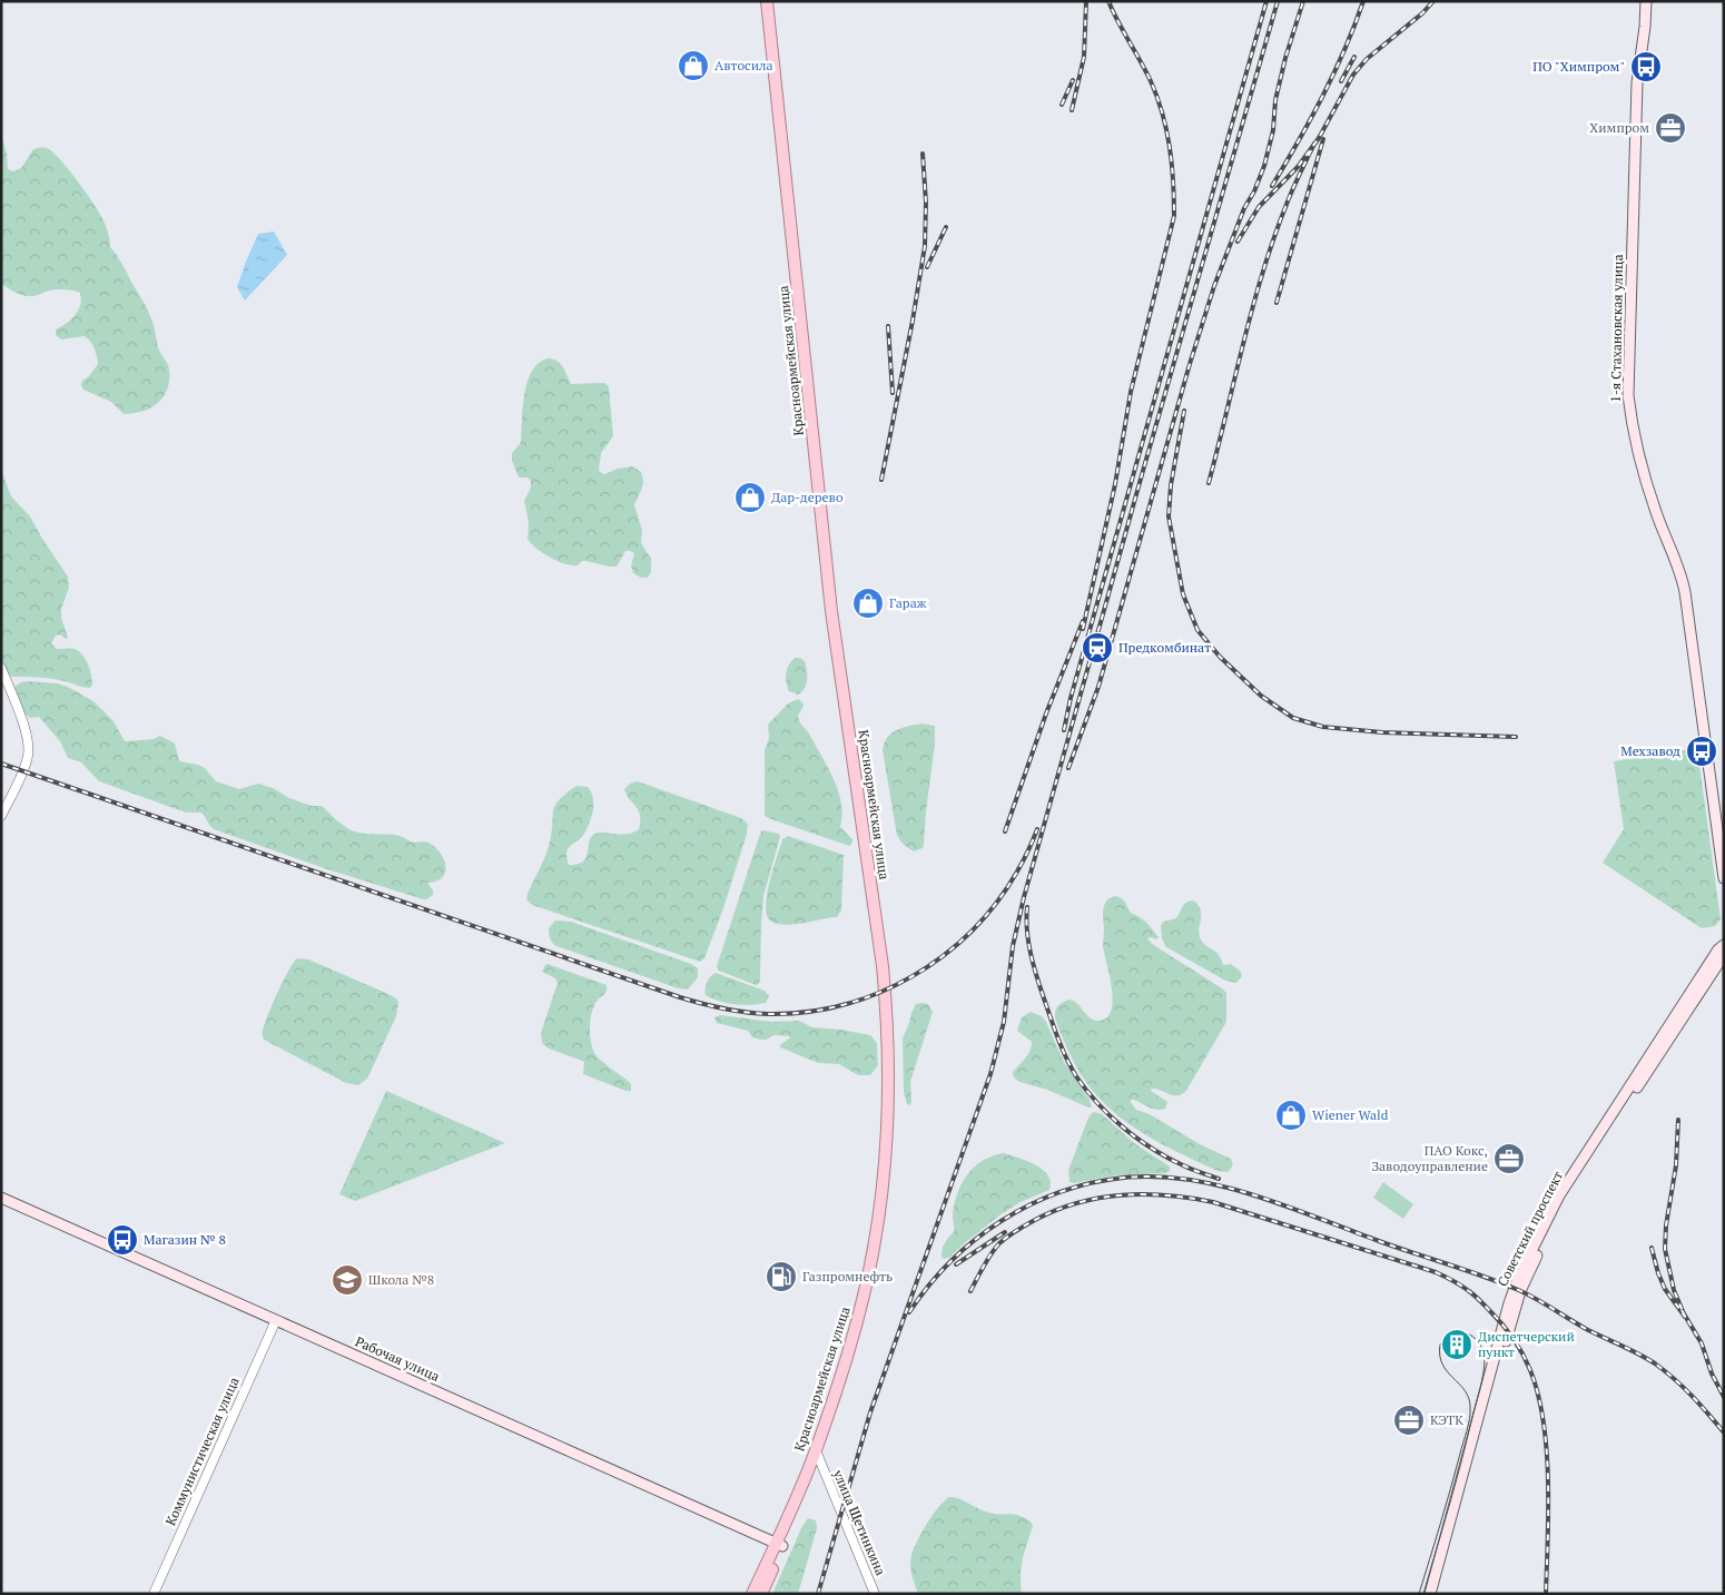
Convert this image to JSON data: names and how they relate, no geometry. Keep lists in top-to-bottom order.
{
  "streets": {
    "main road": [
      "1-я Стахановская улица",
      "Красноармейская улица",
      "Советский проспект",
      "Рабочая улица"
    ],
    "street": ["Коммунистическая улица", "улица Щетинкина"]
  },
  "crossings": [
    ["Красноармейская улица", "Рабочая улица"],
    ["Красноармейская улица", "улица Щетинкина"],
    ["Рабочая улица", "Коммунистическая улица"]
  ],
  "places": {
    "shop": [
      "Автосила",
      "Дар-дерево",
      "Гараж",
      "Wiener Wald"
    ],
    "bus stop": ["ПО \"Химпром\"", "Мехзавод", "Магазин № 8"],
    "office": ["Химпром", "ПАО Кокс, Заводоуправление", "КЭТК"],
    "station": ["Предкомбинат"],
    "fuel station": ["Газпромнефть"],
    "school or university": ["Школа №8"],
    "building": ["Диспетчерский пункт"]
  }
}
